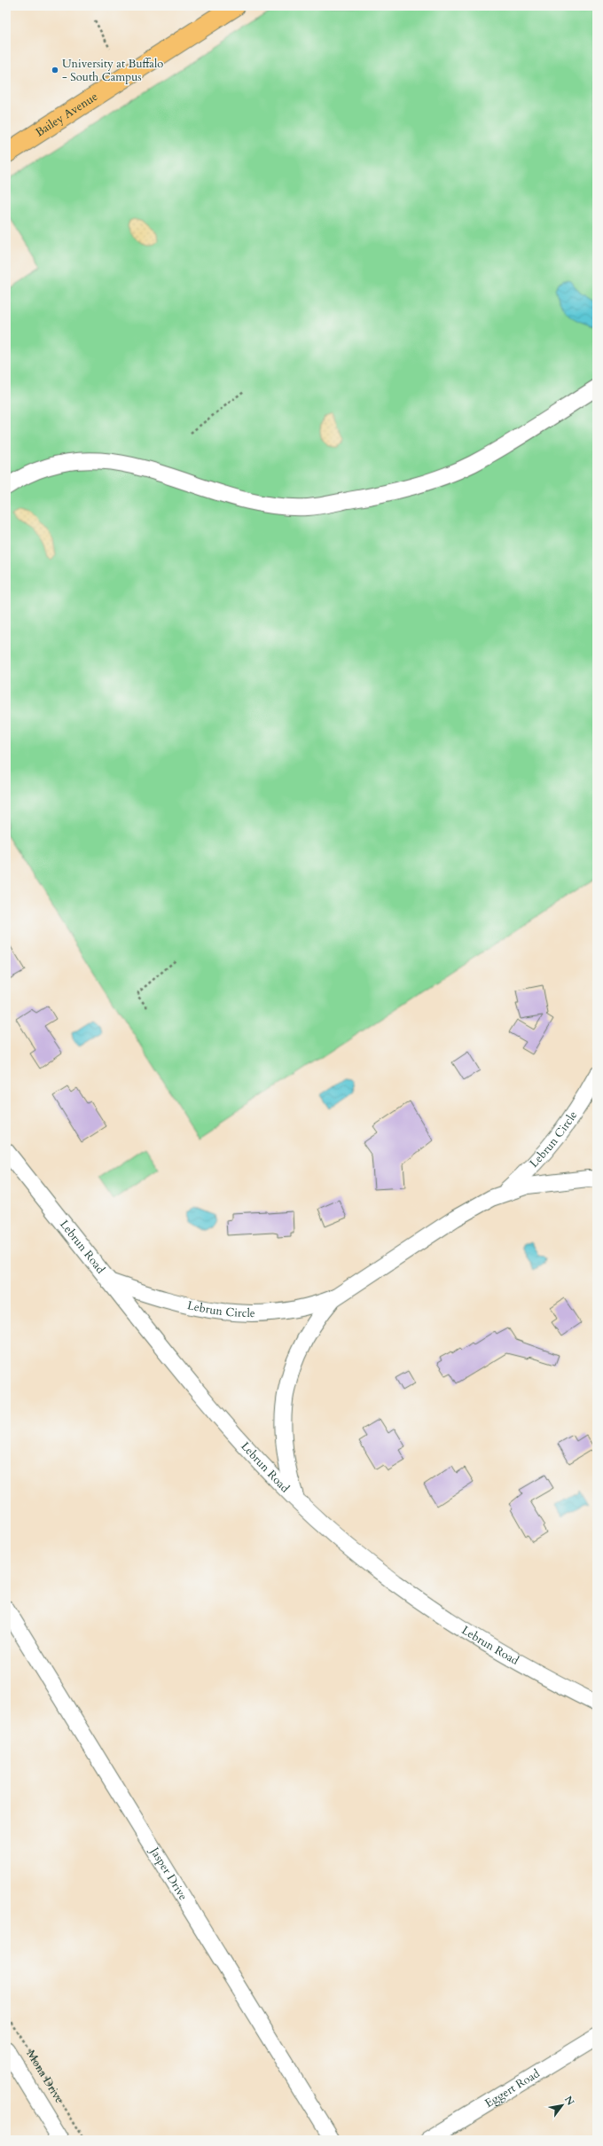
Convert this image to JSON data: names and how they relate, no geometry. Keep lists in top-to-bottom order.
{
  "streets": {
    "main road": ["Bailey Avenue"],
    "street": [
      "Lebrun Circle",
      "Lebrun Road",
      "Jasper Drive",
      "Mona Drive",
      "Eggert Road"
    ]
  },
  "crossings": [
    ["Lebrun Circle", "Lebrun Road"]
  ],
  "places": ["University at Buffalo - South Campus"],
  "north": "top right"
}
